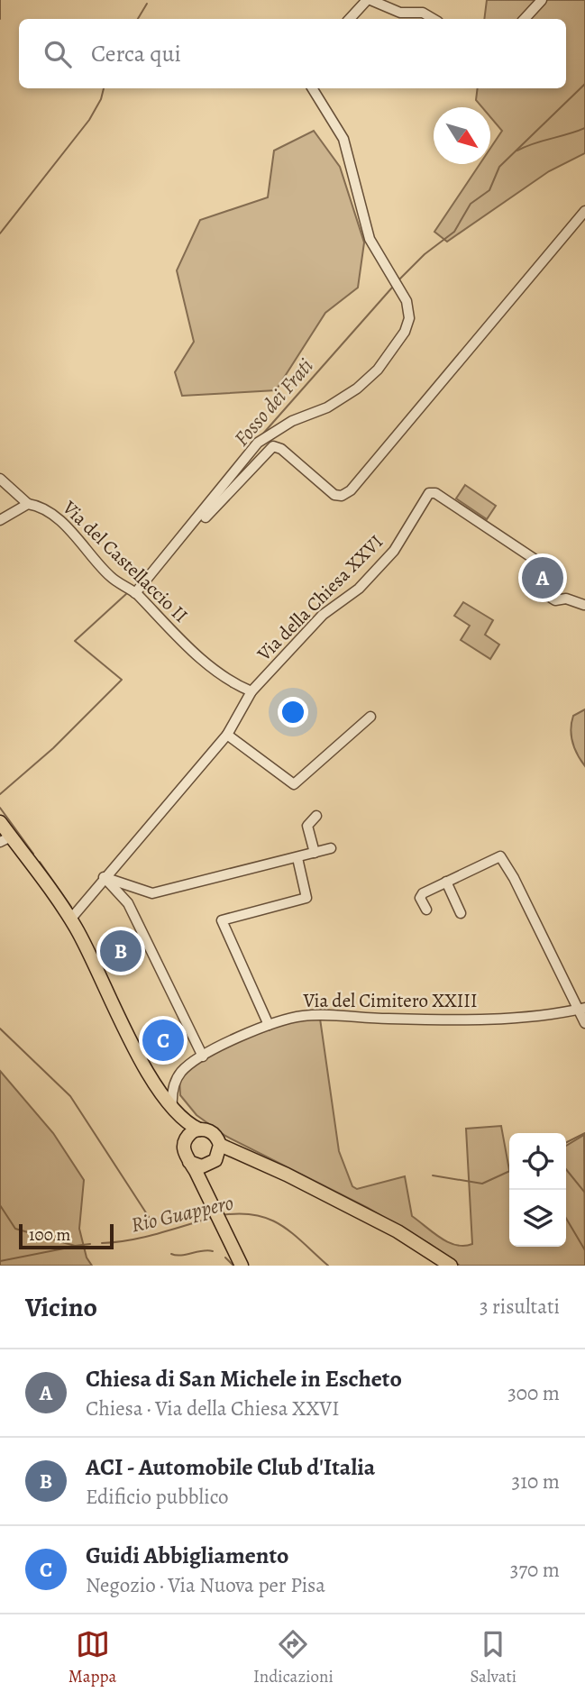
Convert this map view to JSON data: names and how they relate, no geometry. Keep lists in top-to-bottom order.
{
  "streets": {
    "street": ["Via del Castellaccio II", "Via della Chiesa XXVI", "Via del Cimitero XXIII"]
  },
  "crossings": [
    ["Via del Castellaccio II", "Via della Chiesa XXVI"]
  ],
  "water": ["Fosso dei Frati", "Rio Guappero"],
  "scale_bar": "100 m",
  "north": "bottom right",
  "page": {
    "search": "Cerca qui",
    "pins": ["A", "B", "C"],
    "scale": "100 m",
    "heading": ["Vicino", "3 risultati"],
    "list": [
      {
        "mark": "A",
        "name": "Chiesa di San Michele in Escheto",
        "note": "Chiesa · Via della Chiesa XXVI",
        "value": "300 m"
      },
      {
        "mark": "B",
        "name": "ACI - Automobile Club d'Italia",
        "note": "Edificio pubblico",
        "value": "310 m"
      },
      {
        "mark": "C",
        "name": "Guidi Abbigliamento",
        "note": "Negozio · Via Nuova per Pisa",
        "value": "370 m"
      }
    ],
    "nav": ["Mappa", "Indicazioni", "Salvati"]
  }
}
